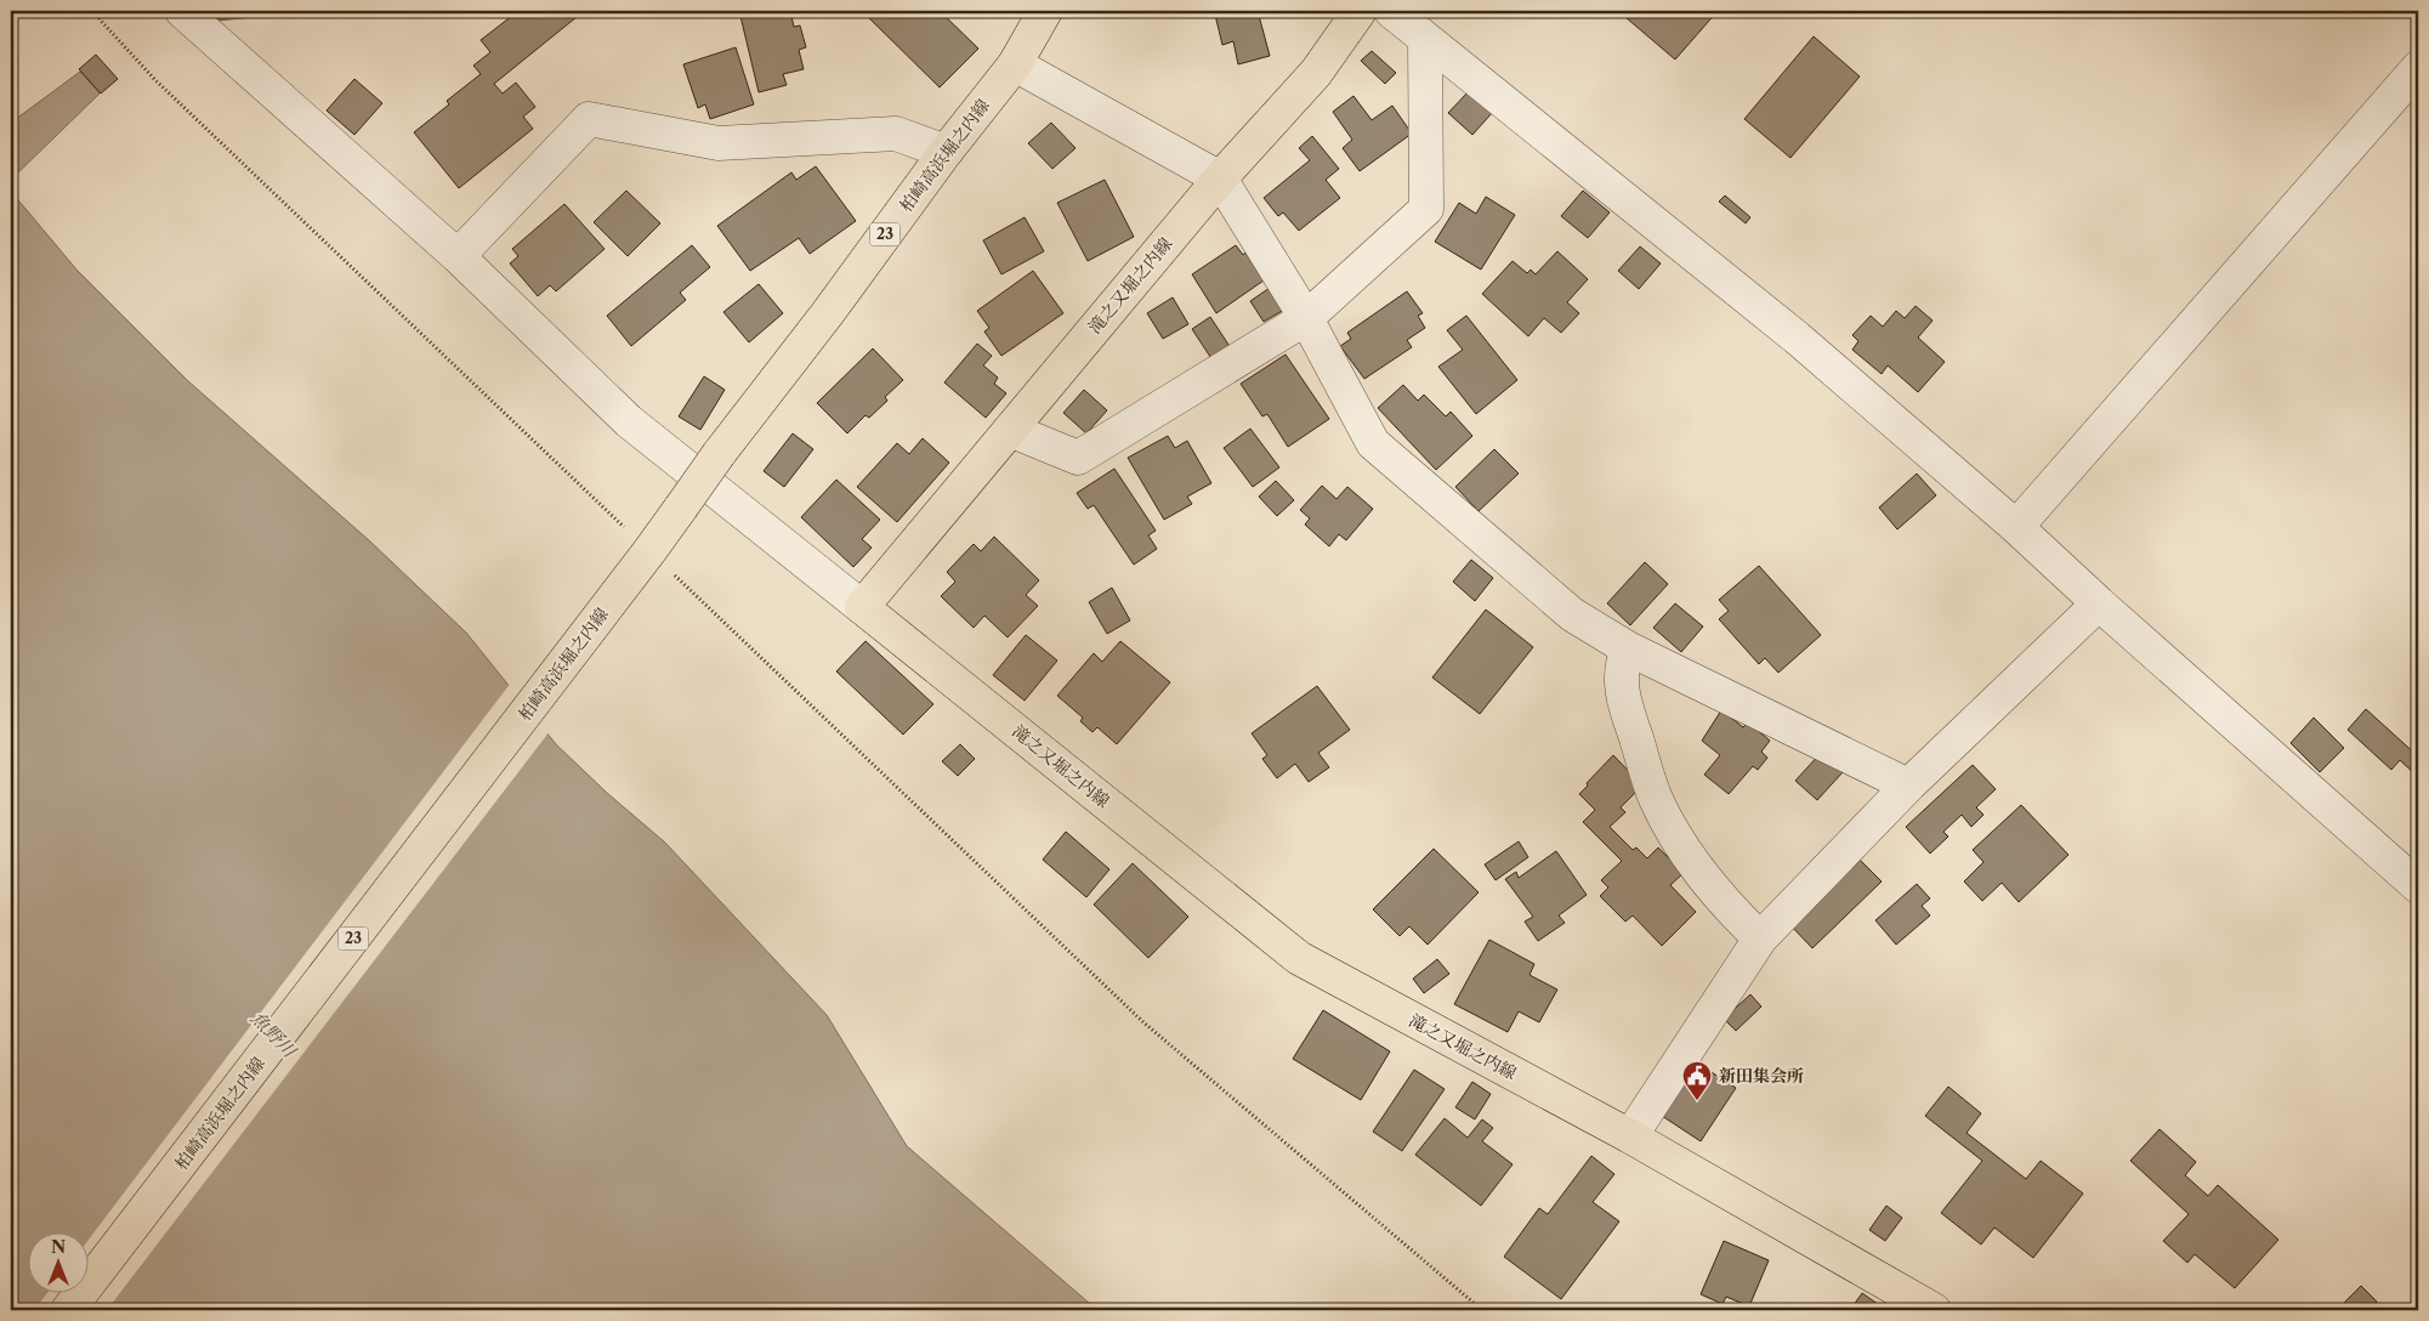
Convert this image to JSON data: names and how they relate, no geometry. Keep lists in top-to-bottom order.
{
  "streets": {
    "main road": ["柏崎高浜堀之内線", "23", "滝之又堀之内線"]
  },
  "water": ["魚野川"],
  "places": {
    "public building": ["新田集会所"]
  },
  "north": "top"
}
